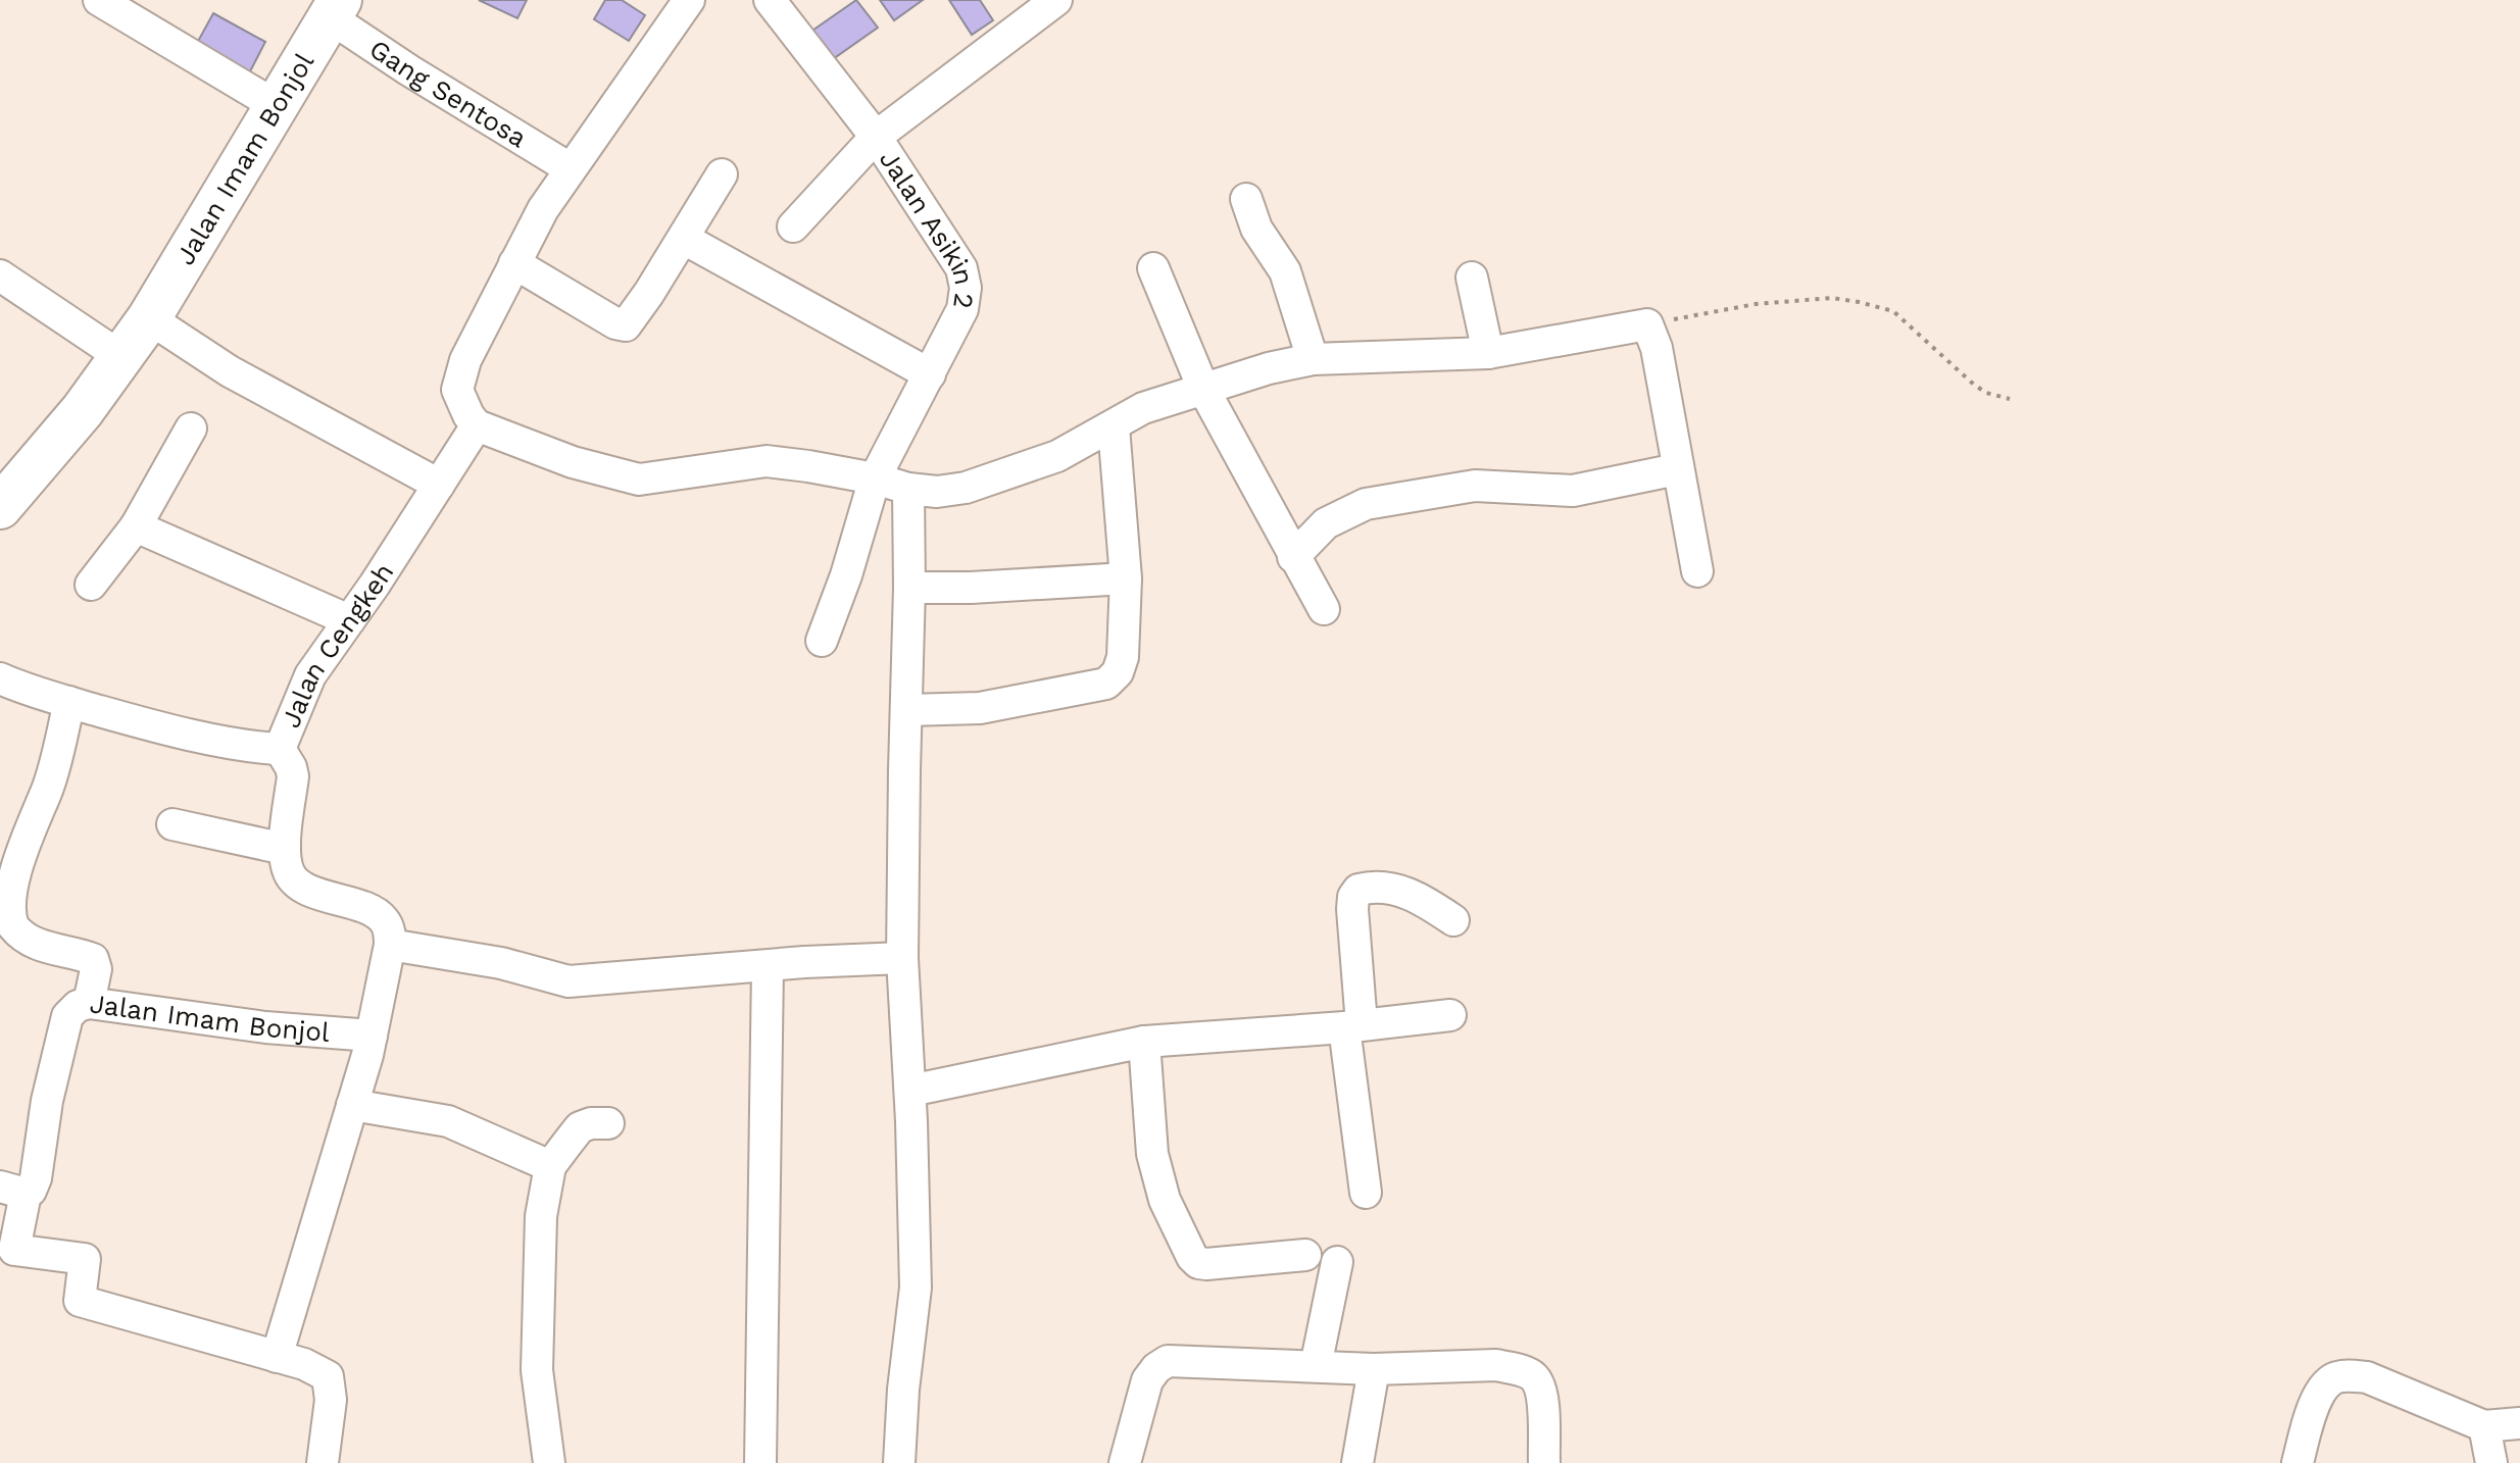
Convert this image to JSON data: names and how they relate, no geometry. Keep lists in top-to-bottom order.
{
  "streets": {
    "highway": ["Jalan Imam Bonjol"],
    "street": ["Gang Sentosa", "Jalan Asikin 2", "Jalan Cengkeh"]
  },
  "crossings": [
    ["Gang Sentosa", "Jalan Imam Bonjol"]
  ]
}
